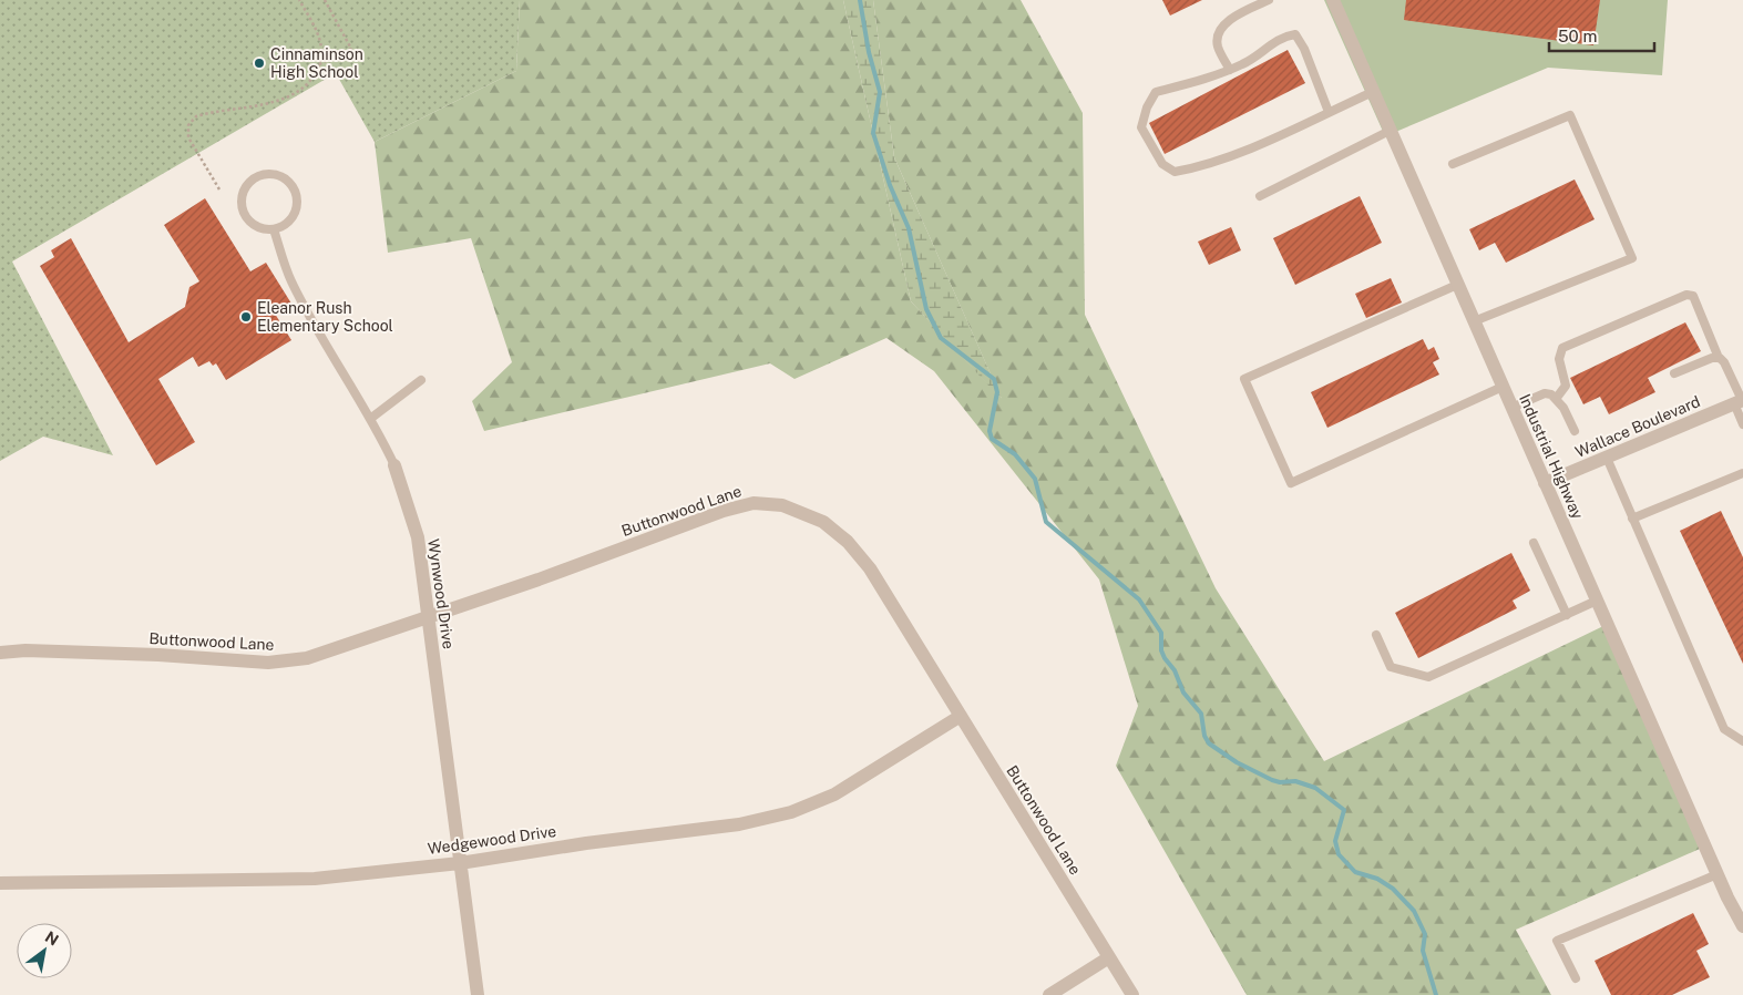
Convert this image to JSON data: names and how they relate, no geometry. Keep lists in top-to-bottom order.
{
  "streets": {
    "street": [
      "Wallace Boulevard",
      "Industrial Highway",
      "Buttonwood Lane",
      "Wynwood Drive",
      "Wedgewood Drive"
    ]
  },
  "crossings": [
    ["Wallace Boulevard", "Industrial Highway"],
    ["Buttonwood Lane", "Wynwood Drive"],
    ["Buttonwood Lane", "Wedgewood Drive"],
    ["Wynwood Drive", "Wedgewood Drive"]
  ],
  "places": ["Cinnaminson High School", "Eleanor Rush Elementary School"],
  "scale_bar": "50 m",
  "north": "top right"
}
